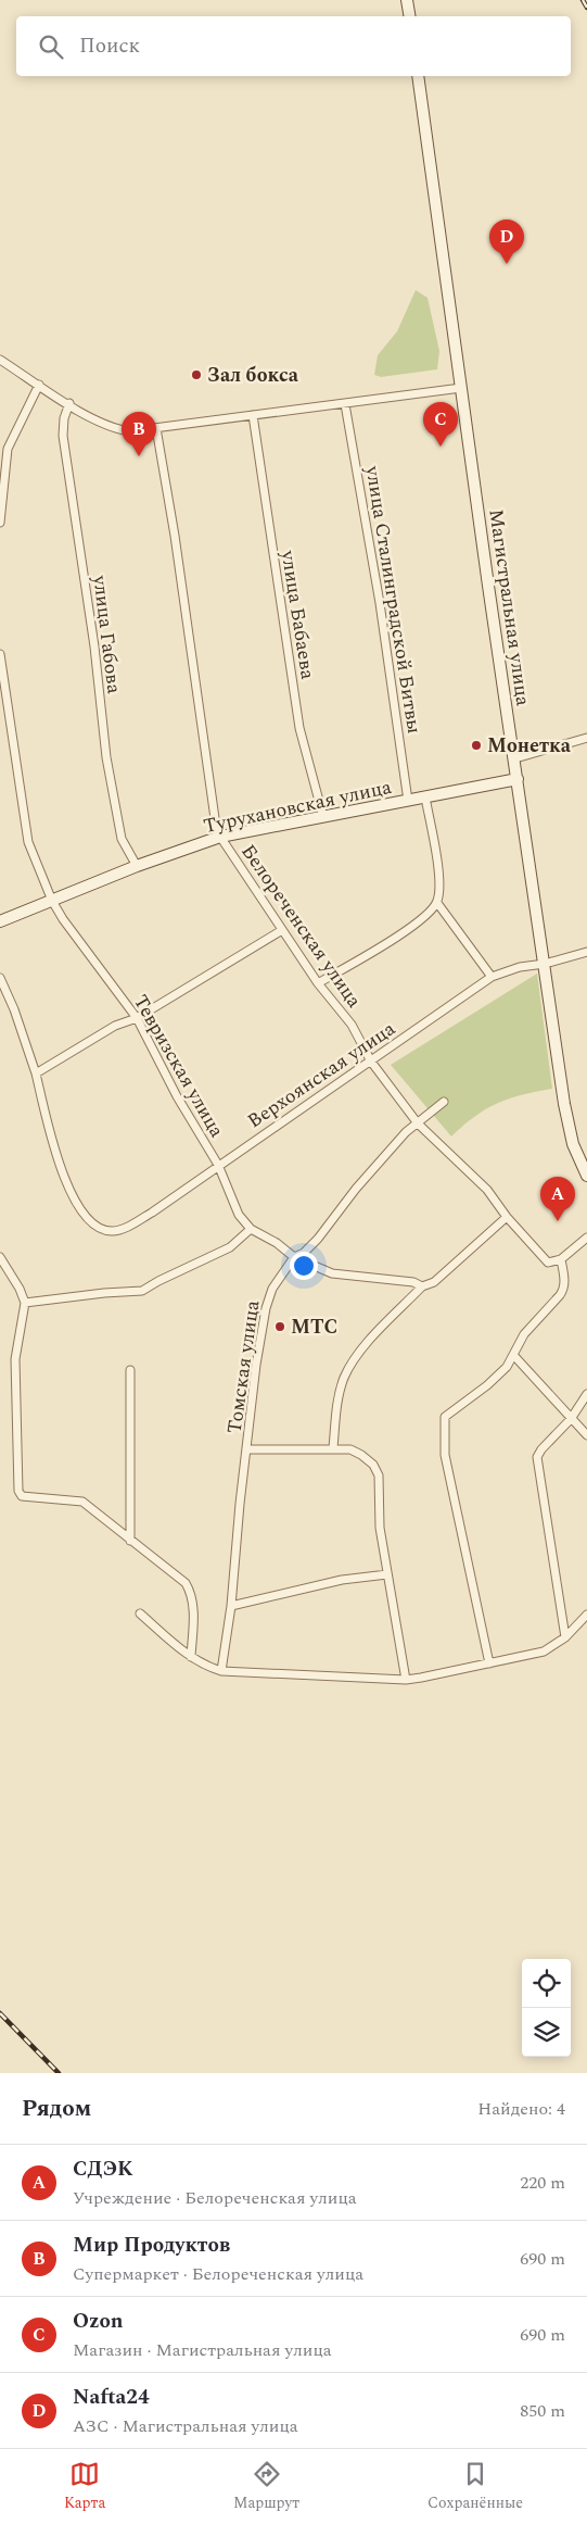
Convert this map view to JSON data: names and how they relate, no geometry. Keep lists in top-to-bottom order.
{
  "streets": {
    "main road": ["Магистральная улица", "Турухановская улица"],
    "street": [
      "улица Сталинградской Битвы",
      "улица Бабаева",
      "улица Габова",
      "Белореченская улица",
      "Тевризская улица",
      "Верхоянская улица",
      "Томская улица"
    ]
  },
  "crossings": [
    ["улица Сталинградской Битвы", "Турухановская улица"],
    ["Магистральная улица", "Турухановская улица"],
    ["Магистральная улица", "Верхоянская улица"],
    ["улица Бабаева", "Турухановская улица"],
    ["улица Габова", "Турухановская улица"],
    ["Турухановская улица", "Белореченская улица"],
    ["Турухановская улица", "Тевризская улица"],
    ["Белореченская улица", "Верхоянская улица"],
    ["Белореченская улица", "Томская улица"],
    ["Тевризская улица", "Верхоянская улица"],
    ["Тевризская улица", "Томская улица"]
  ],
  "places": ["Зал бокса", "Монетка", "МТС"],
  "page": {
    "search": "Поиск",
    "pins": [
      "D",
      "C",
      "B",
      "A"
    ],
    "heading": ["Рядом", "Найдено: 4"],
    "list": [
      {
        "mark": "A",
        "name": "СДЭК",
        "note": "Учреждение · Белореченская улица",
        "value": "220 m"
      },
      {
        "mark": "B",
        "name": "Мир Продуктов",
        "note": "Супермаркет · Белореченская улица",
        "value": "690 m"
      },
      {
        "mark": "C",
        "name": "Ozon",
        "note": "Магазин · Магистральная улица",
        "value": "690 m"
      },
      {
        "mark": "D",
        "name": "Nafta24",
        "note": "АЗС · Магистральная улица",
        "value": "850 m"
      }
    ],
    "nav": ["Карта", "Маршрут", "Сохранённые"]
  }
}
